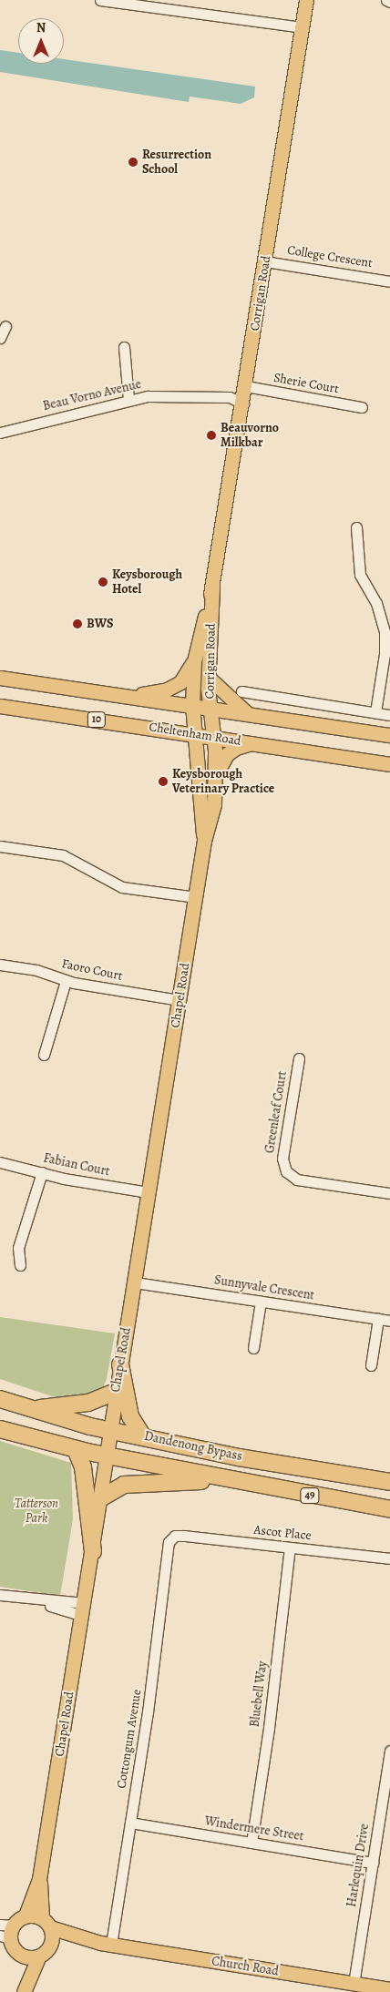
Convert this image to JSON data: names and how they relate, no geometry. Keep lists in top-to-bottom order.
{
  "streets": {
    "highway": ["Dandenong Bypass", "49"],
    "main road": [
      "Corrigan Road",
      "10",
      "Cheltenham Road",
      "Chapel Road",
      "Church Road"
    ],
    "street": [
      "College Crescent",
      "Sherie Court",
      "Beau Vorno Avenue",
      "Faoro Court",
      "Greenleaf Court",
      "Fabian Court",
      "Sunnyvale Crescent",
      "Ascot Place",
      "Bluebell Way",
      "Cottongum Avenue",
      "Windermere Street",
      "Harlequin Drive"
    ]
  },
  "crossings": [
    ["College Crescent", "Corrigan Road"],
    ["Corrigan Road", "Sherie Court"],
    ["Corrigan Road", "Beau Vorno Avenue"],
    ["Corrigan Road", "10"],
    ["Corrigan Road", "Cheltenham Road"],
    ["Corrigan Road", "Chapel Road"],
    ["10", "Chapel Road"],
    ["Cheltenham Road", "Chapel Road"],
    ["Faoro Court", "Chapel Road"],
    ["Chapel Road", "Fabian Court"],
    ["Chapel Road", "Sunnyvale Crescent"],
    ["Chapel Road", "Dandenong Bypass"],
    ["Chapel Road", "Church Road"],
    ["Ascot Place", "Bluebell Way"],
    ["Ascot Place", "Cottongum Avenue"],
    ["Bluebell Way", "Windermere Street"],
    ["Cottongum Avenue", "Windermere Street"],
    ["Cottongum Avenue", "Church Road"],
    ["Windermere Street", "Harlequin Drive"],
    ["Harlequin Drive", "Church Road"]
  ],
  "parks": ["Tatterson Park"],
  "places": [
    "Resurrection School",
    "Beauvorno Milkbar",
    "Keysborough Hotel",
    "BWS",
    "Keysborough Veterinary Practice"
  ],
  "north": "top"
}
